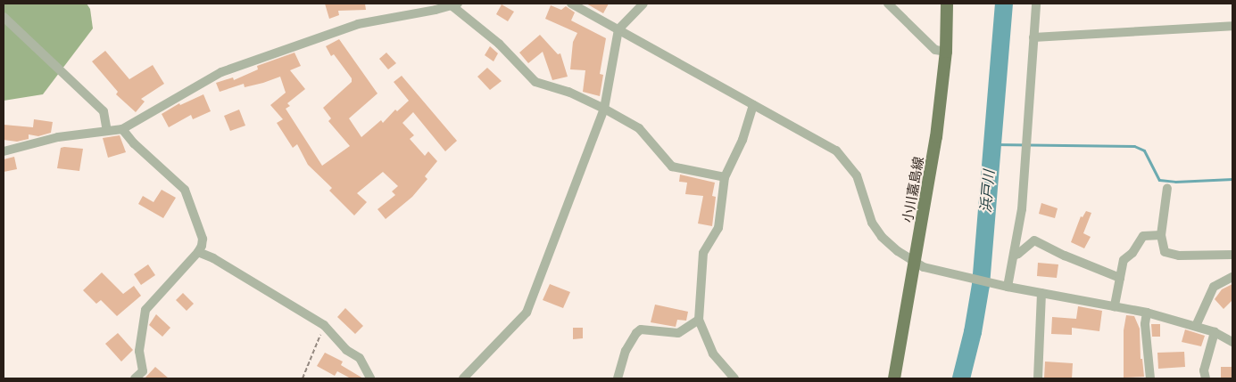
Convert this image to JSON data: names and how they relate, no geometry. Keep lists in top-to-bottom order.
{
  "streets": {
    "main road": ["小川嘉島線"]
  },
  "water": ["浜戸川"]
}
